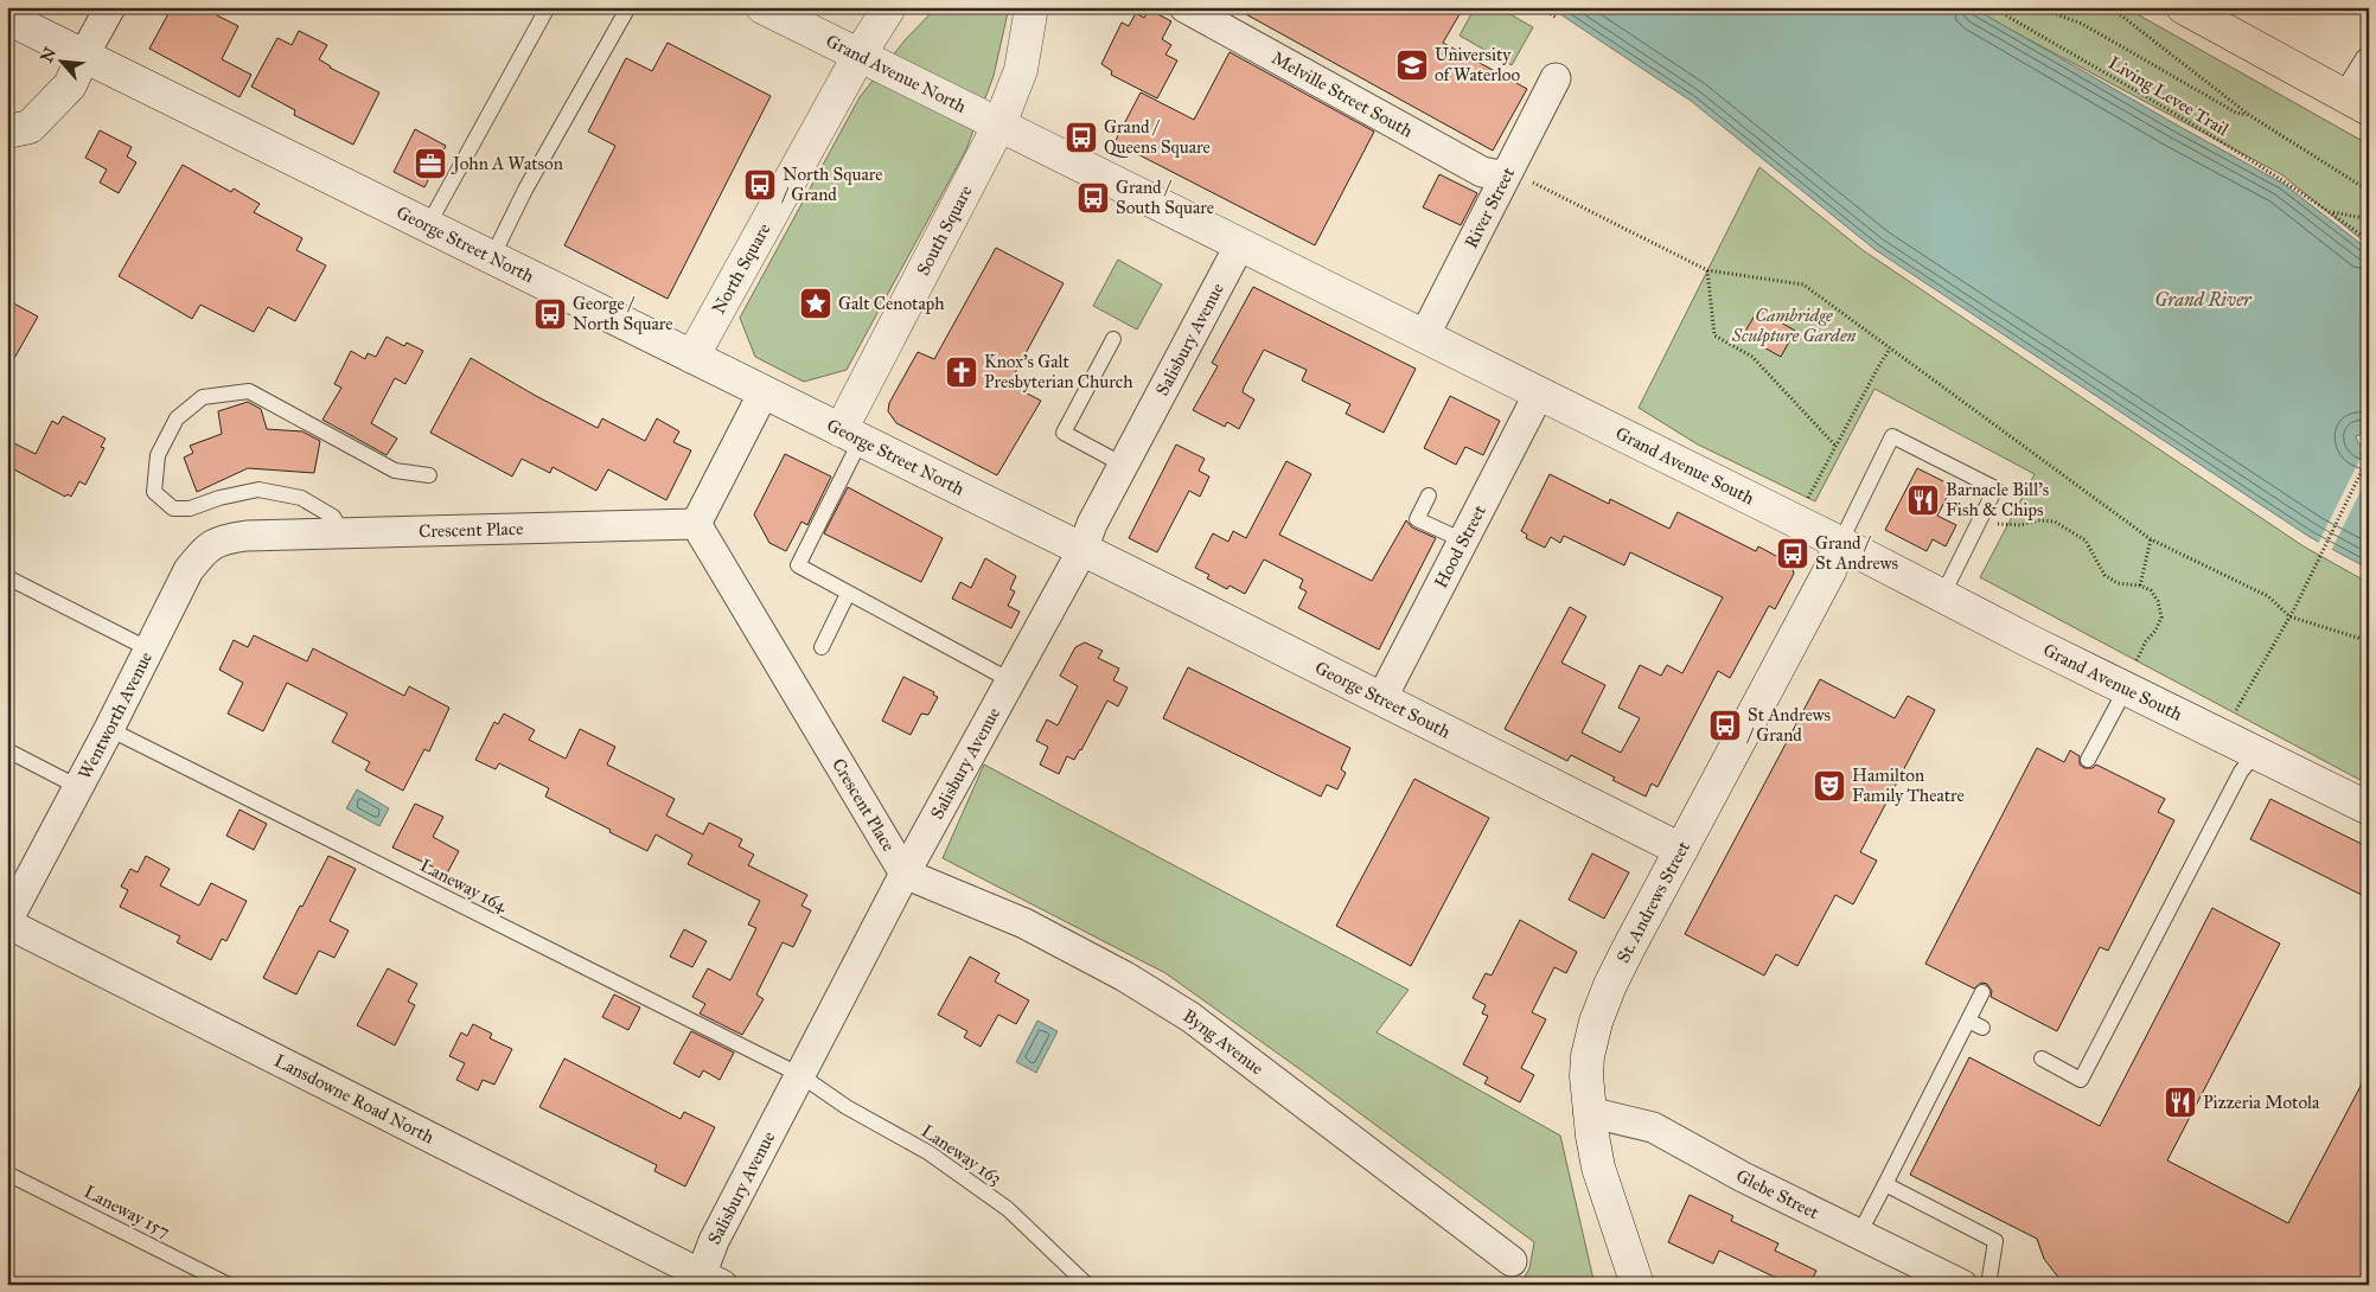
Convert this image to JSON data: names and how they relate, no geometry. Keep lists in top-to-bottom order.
{
  "streets": {
    "main road": [
      "Grand Avenue North",
      "South Square",
      "George Street North",
      "North Square",
      "Grand Avenue South",
      "George Street South",
      "St. Andrews Street"
    ],
    "street": [
      "Melville Street South",
      "River Street",
      "Salisbury Avenue",
      "Crescent Place",
      "Hood Street",
      "Wentworth Avenue",
      "Byng Avenue",
      "Lansdowne Road North",
      "Glebe Street"
    ],
    "lane": ["Laneway 164", "Laneway 163", "Laneway 157"],
    "path": ["Living Levee Trail"]
  },
  "crossings": [
    ["Grand Avenue North", "South Square"],
    ["Grand Avenue North", "North Square"],
    ["Grand Avenue North", "Grand Avenue South"],
    ["Melville Street South", "River Street"],
    ["River Street", "Grand Avenue South"],
    ["South Square", "George Street North"],
    ["South Square", "Grand Avenue South"],
    ["George Street North", "North Square"],
    ["George Street North", "Salisbury Avenue"],
    ["George Street North", "George Street South"],
    ["Salisbury Avenue", "Grand Avenue South"],
    ["Salisbury Avenue", "Crescent Place"],
    ["Salisbury Avenue", "George Street South"],
    ["Salisbury Avenue", "Laneway 164"],
    ["Salisbury Avenue", "Byng Avenue"],
    ["Salisbury Avenue", "Lansdowne Road North"],
    ["Salisbury Avenue", "Laneway 163"],
    ["Grand Avenue South", "Hood Street"],
    ["Grand Avenue South", "St. Andrews Street"],
    ["Crescent Place", "Wentworth Avenue"],
    ["Crescent Place", "Byng Avenue"],
    ["Hood Street", "George Street South"],
    ["George Street South", "St. Andrews Street"],
    ["Wentworth Avenue", "Laneway 164"],
    ["Wentworth Avenue", "Lansdowne Road North"],
    ["Laneway 164", "Laneway 163"],
    ["St. Andrews Street", "Glebe Street"]
  ],
  "water": ["Grand River"],
  "parks": ["Cambridge Sculpture Garden"],
  "places": {
    "school or university": ["University of Waterloo"],
    "bus stop": [
      "Grand / Queens Square",
      "North Square / Grand",
      "Grand / South Square",
      "George / North Square",
      "Grand / St Andrews",
      "St Andrews / Grand"
    ],
    "office": ["John A Watson"],
    "place": ["Galt Cenotaph"],
    "church": ["Knox's Galt Presbyterian Church"],
    "restaurant": ["Barnacle Bill's Fish & Chips", "Pizzeria Motola"],
    "theatre": ["Hamilton Family Theatre"]
  },
  "north": "top left"
}
